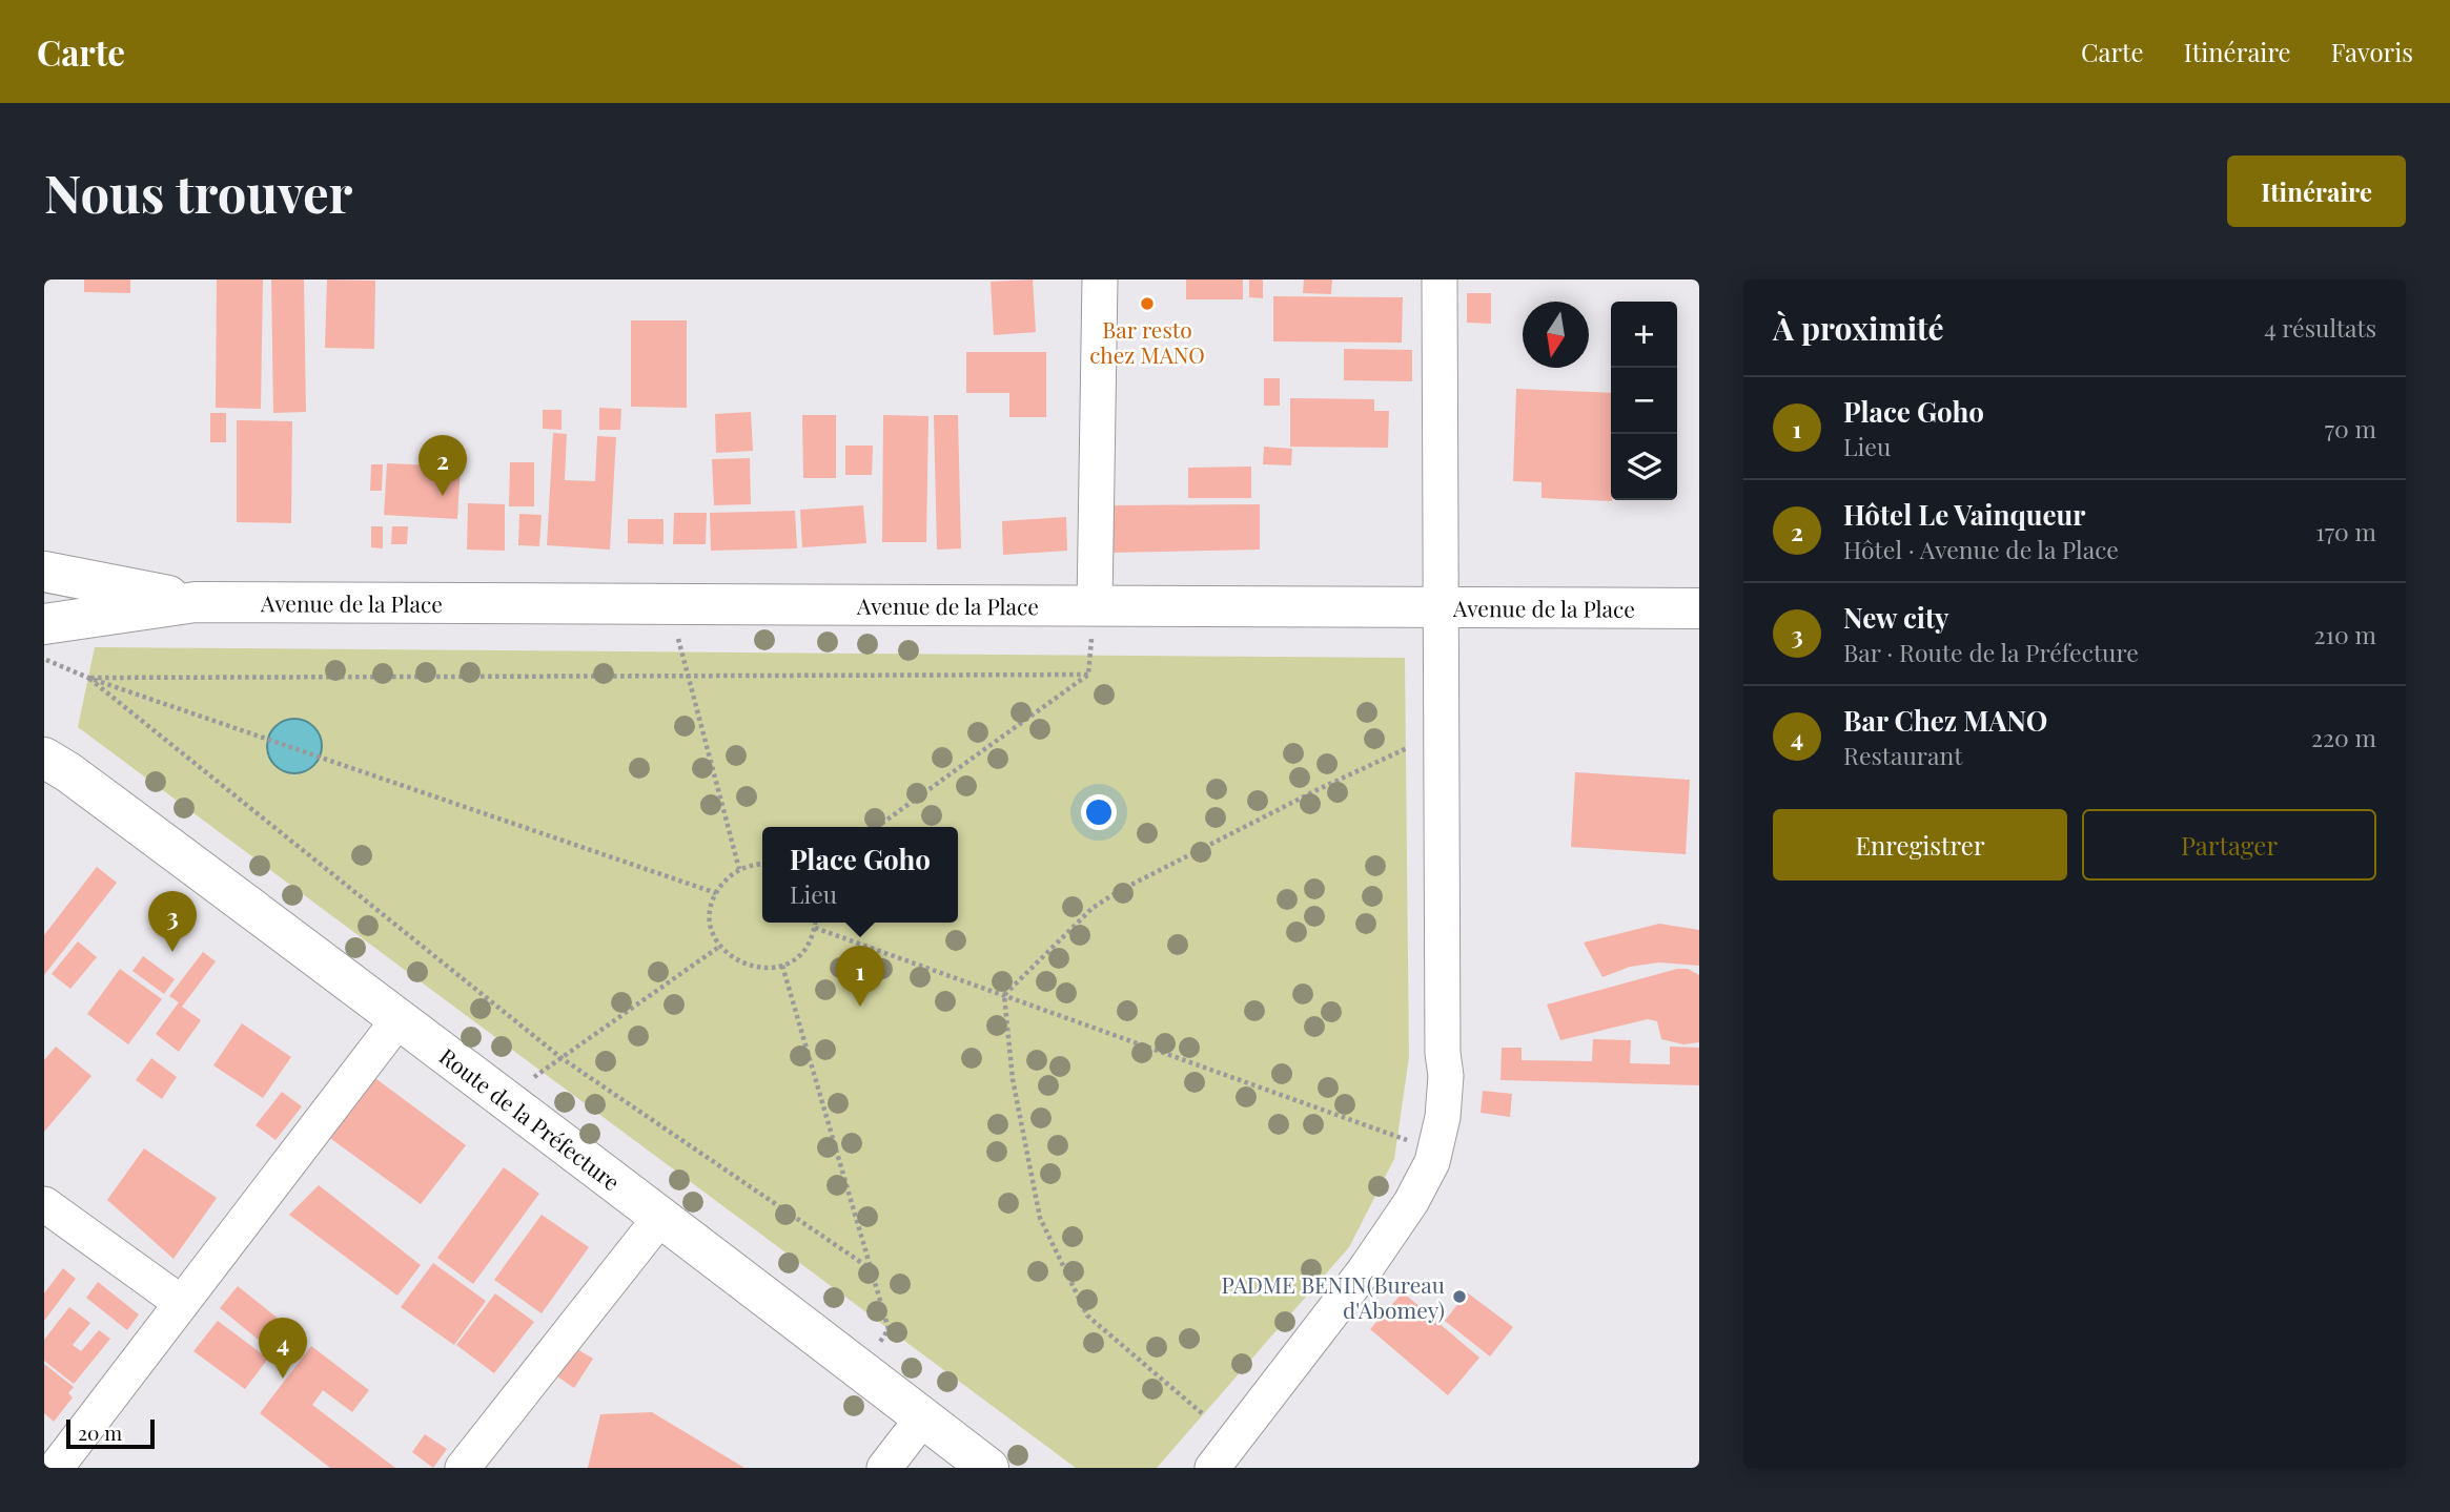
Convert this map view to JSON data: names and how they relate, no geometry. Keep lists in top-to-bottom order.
{
  "streets": {
    "street": ["Avenue de la Place", "Route de la Préfecture"]
  },
  "places": ["Bar resto chez MANO", "PADME BENIN(Bureau d'Abomey)"],
  "scale_bar": "20 m",
  "north": "bottom",
  "page": {
    "header": "Carte",
    "nav": ["Carte", "Itinéraire", "Favoris"],
    "buttons": [
      "Itinéraire",
      ["Enregistrer", "Partager"]
    ],
    "title": "Nous trouver",
    "heading": ["À proximité", "4 résultats"],
    "map_buttons": ["+", "−"],
    "list": [
      {
        "mark": "1",
        "name": "Place Goho",
        "note": "Lieu",
        "value": "70 m"
      },
      {
        "mark": "2",
        "name": "Hôtel Le Vainqueur",
        "note": "Hôtel · Avenue de la Place",
        "value": "170 m"
      },
      {
        "mark": "3",
        "name": "New city",
        "note": "Bar · Route de la Préfecture",
        "value": "210 m"
      },
      {
        "mark": "4",
        "name": "Bar Chez MANO",
        "note": "Restaurant",
        "value": "220 m"
      }
    ],
    "pins": [
      "2",
      "3",
      "1",
      "4"
    ],
    "popup": ["Place Goho", "Lieu"],
    "scale": "20 m"
  }
}
